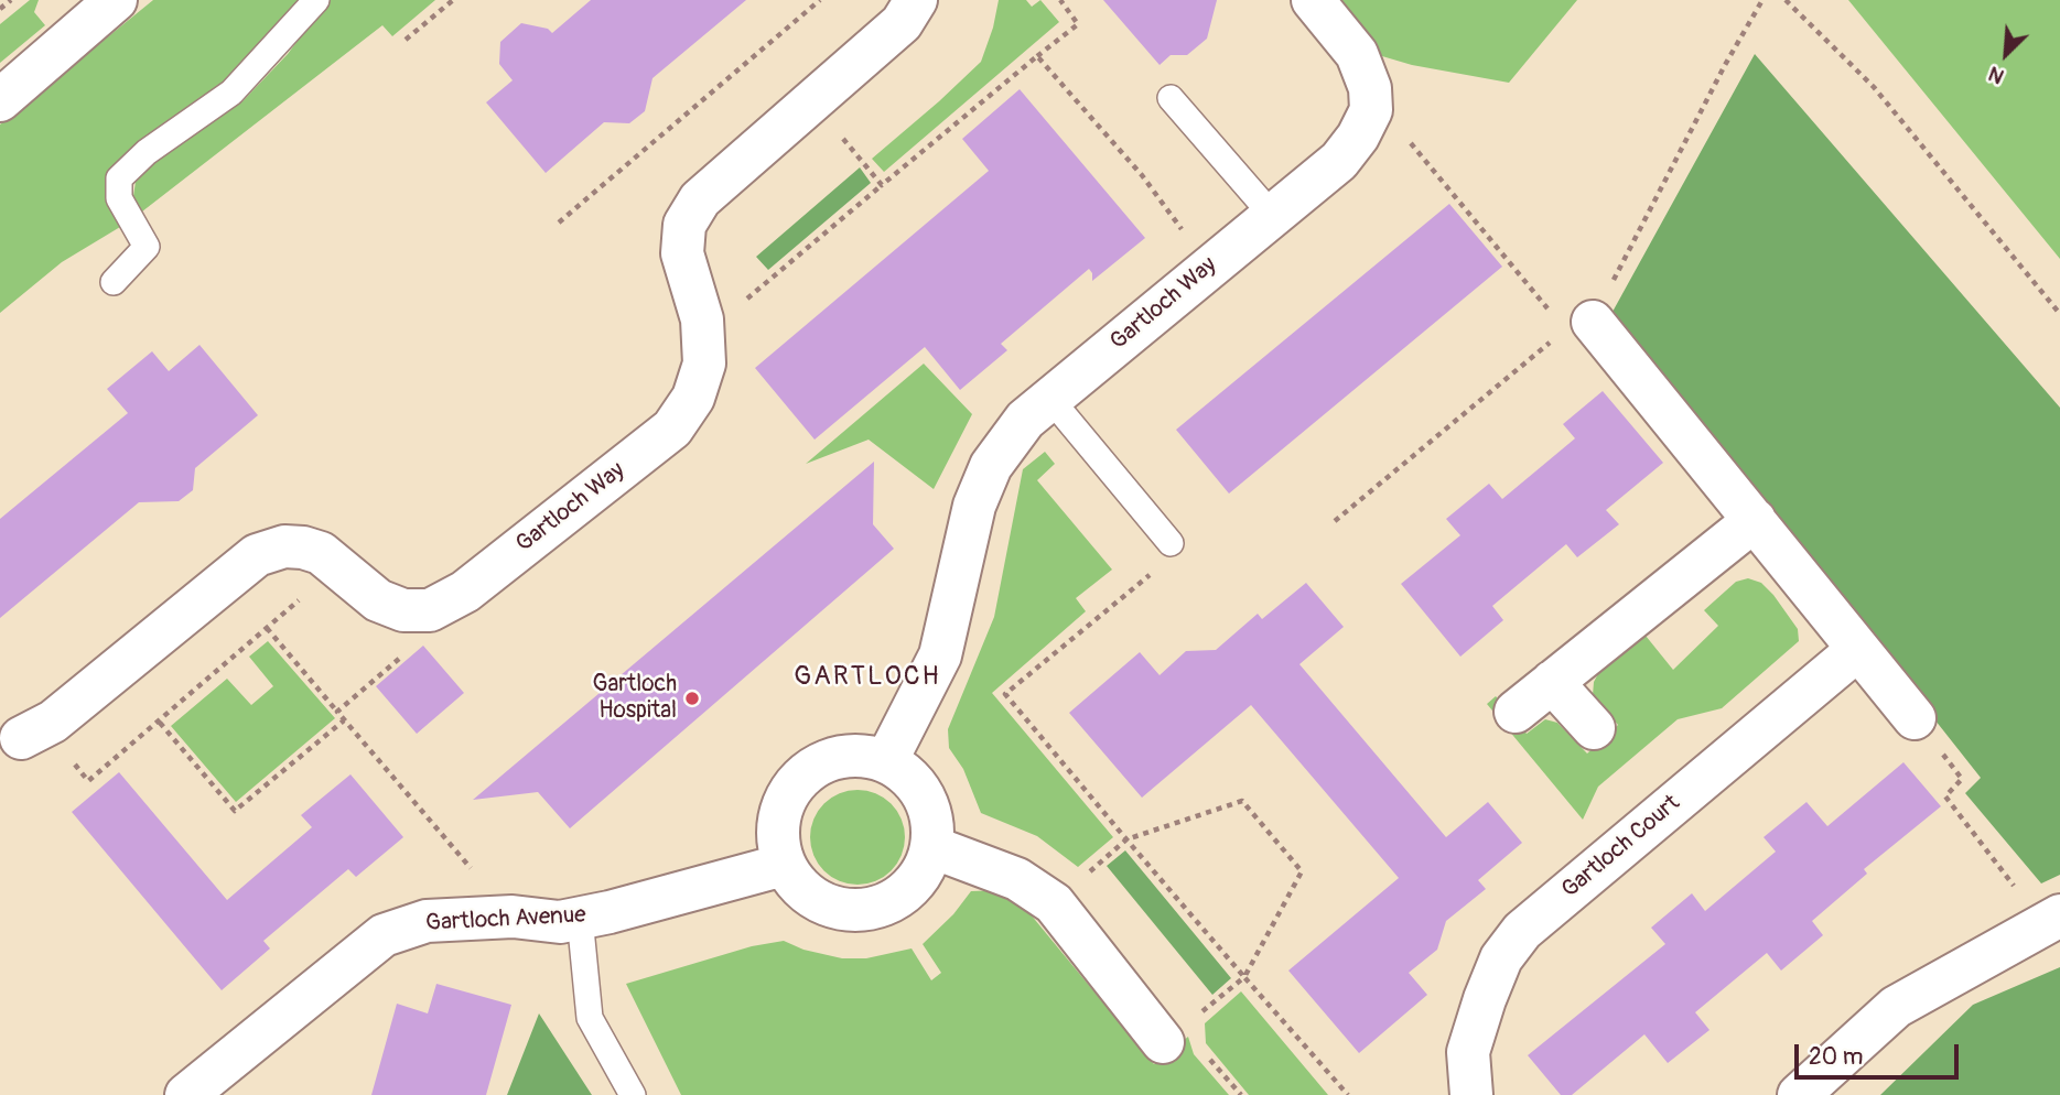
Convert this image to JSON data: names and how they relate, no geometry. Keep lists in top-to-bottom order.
{
  "streets": {
    "street": ["Gartloch Way", "Gartloch Court", "Gartloch Avenue"]
  },
  "crossings": [
    ["Gartloch Way", "Gartloch Avenue"]
  ],
  "districts": ["GARTLOCH"],
  "places": ["Gartloch Hospital"],
  "scale_bar": "20 m",
  "north": "bottom left"
}
